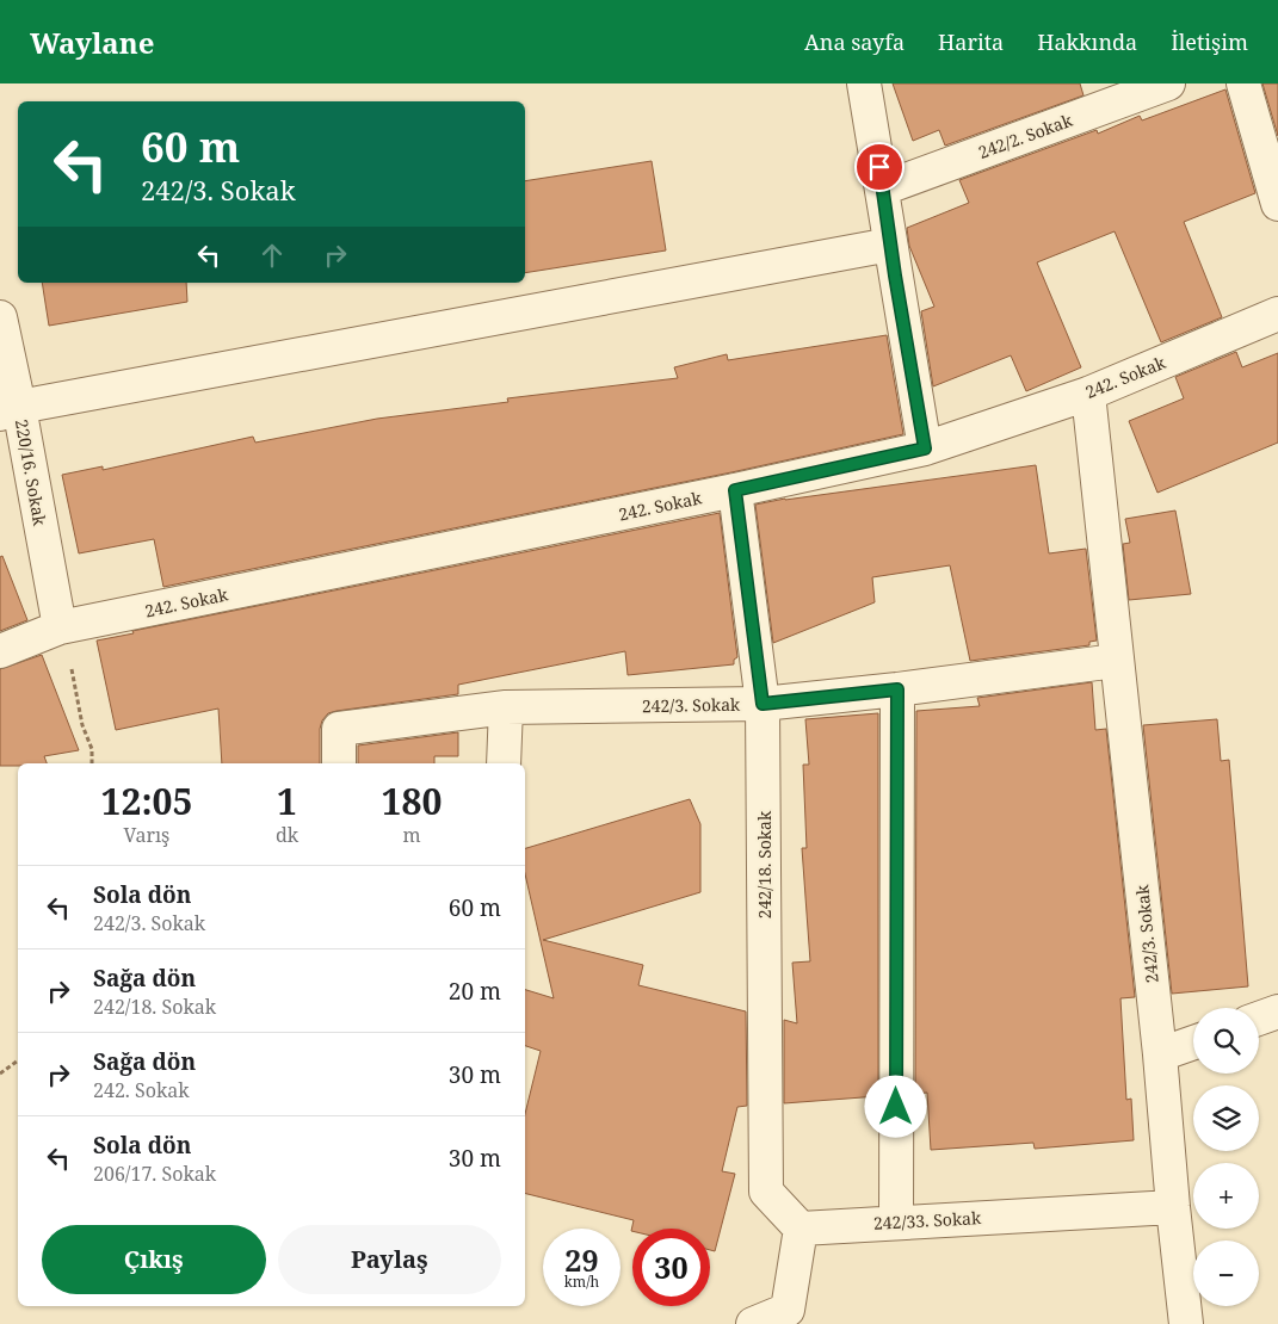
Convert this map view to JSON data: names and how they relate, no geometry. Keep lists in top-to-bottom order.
{
  "streets": {
    "street": [
      "242/2. Sokak",
      "242. Sokak",
      "220/16. Sokak",
      "242/3. Sokak",
      "242/18. Sokak",
      "242/33. Sokak"
    ]
  },
  "crossings": [
    ["242. Sokak", "220/16. Sokak"],
    ["242. Sokak", "242/3. Sokak"],
    ["242. Sokak", "242/18. Sokak"],
    ["242/3. Sokak", "242/18. Sokak"],
    ["242/3. Sokak", "242/33. Sokak"],
    ["242/18. Sokak", "242/33. Sokak"]
  ],
  "page": {
    "header": "Waylane",
    "nav": [
      "Ana sayfa",
      "Harita",
      "Hakkında",
      "İletişim"
    ],
    "turn": ["60 m", "242/3. Sokak"],
    "eta": [
      "12:05",
      "Varış",
      "1",
      "dk",
      "180",
      "m"
    ],
    "list": [
      {
        "name": "Sola dön",
        "note": "242/3. Sokak",
        "value": "60 m"
      },
      {
        "name": "Sağa dön",
        "note": "242/18. Sokak",
        "value": "20 m"
      },
      {
        "name": "Sağa dön",
        "note": "242. Sokak",
        "value": "30 m"
      },
      {
        "name": "Sola dön",
        "note": "206/17. Sokak",
        "value": "30 m"
      }
    ],
    "map_buttons": ["+", "−"],
    "buttons": ["Çıkış", "Paylaş"],
    "speed": "29 km/h",
    "limit": "30"
  }
}
